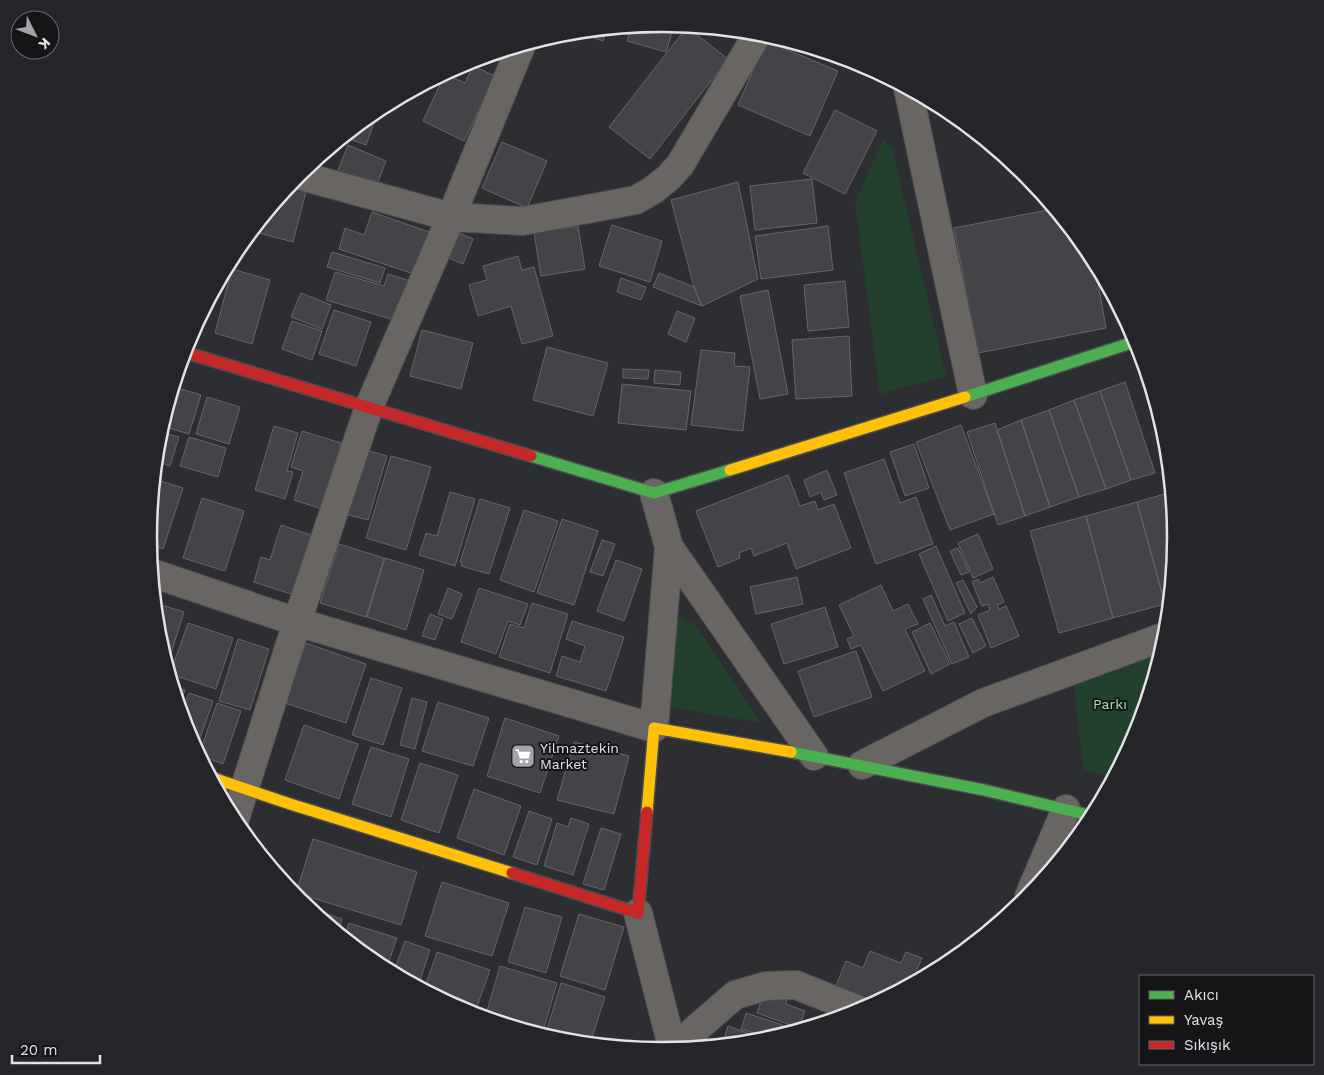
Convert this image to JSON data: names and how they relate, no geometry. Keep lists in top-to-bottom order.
{
  "parks": ["Parkı"],
  "places": {
    "supermarket": ["Yilmaztekin Market"]
  },
  "legend": ["Akıcı", "Yavaş", "Sıkışık"],
  "scale_bar": "20 m",
  "north": "bottom right"
}
